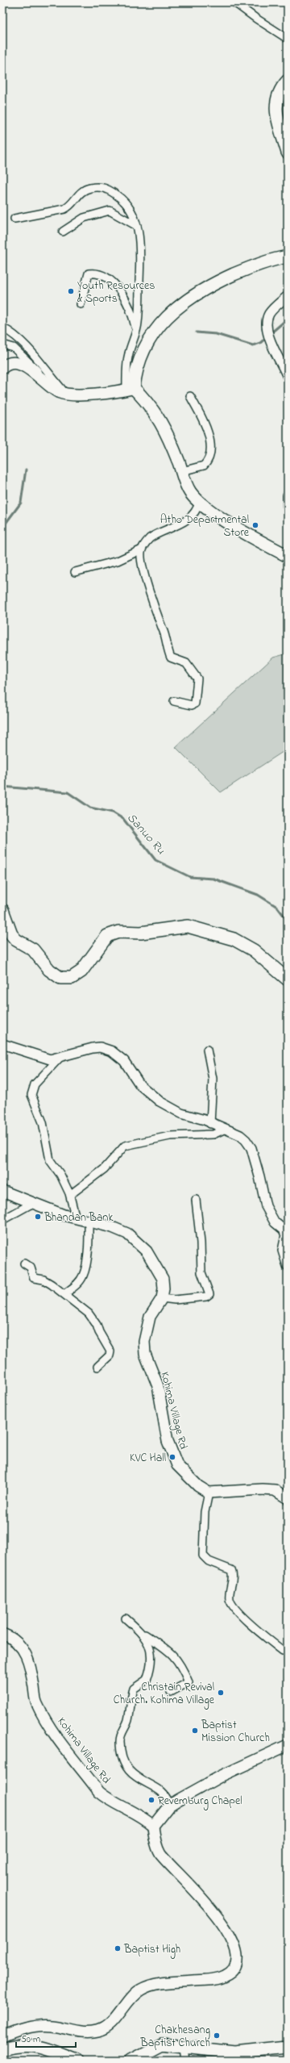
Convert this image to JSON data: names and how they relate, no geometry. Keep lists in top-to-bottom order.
{
  "streets": {
    "main road": ["Kohima Village Rd"]
  },
  "water": ["Sanuo Ru"],
  "places": [
    "Youth Resources & Sports",
    "Atho Departmental Store",
    "Bhandan Bank",
    "KVC Hall",
    "Christain Revival Church. Kohima Village",
    "Baptist Mission Church",
    "Revemburg Chapel",
    "Baptist High",
    "Chakhesang Baptist Church"
  ],
  "scale_bar": "50 m"
}
